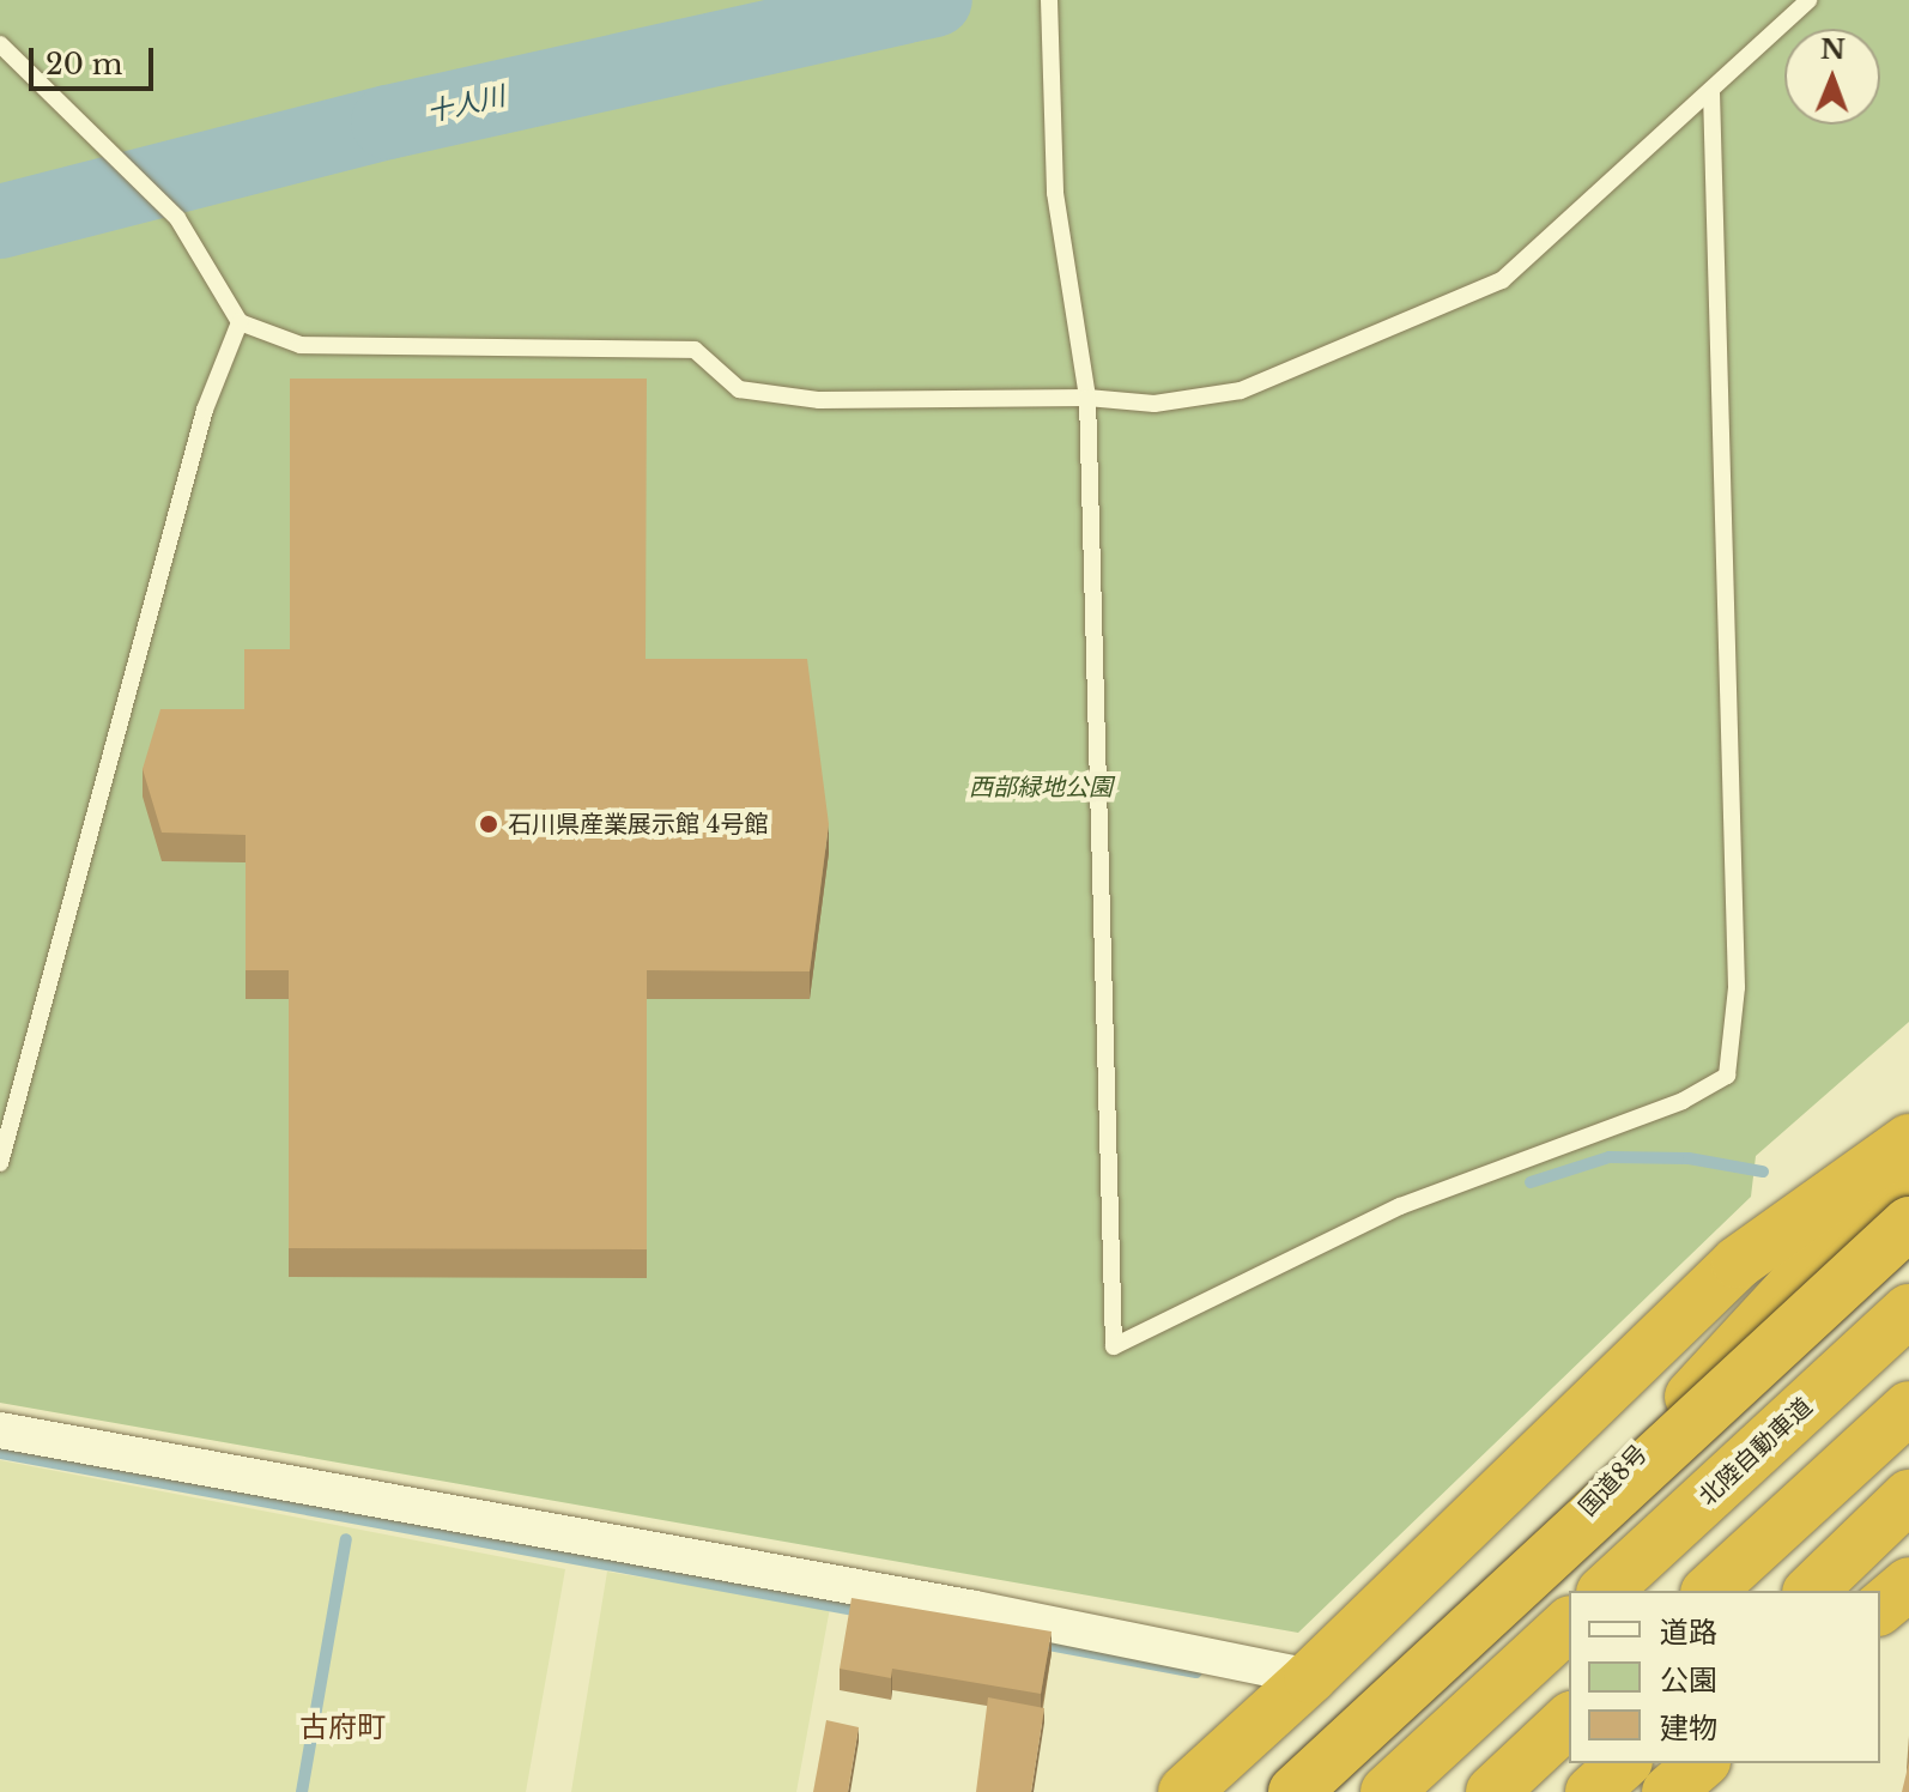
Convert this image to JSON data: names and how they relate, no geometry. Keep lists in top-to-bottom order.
{
  "streets": {
    "highway": ["北陸自動車道", "国道8号"]
  },
  "districts": ["古府町"],
  "water": ["十人川"],
  "parks": ["西部緑地公園"],
  "places": ["石川県産業展示館 4号館"],
  "legend": ["道路", "公園", "建物"],
  "scale_bar": "20 m",
  "north": "top"
}
